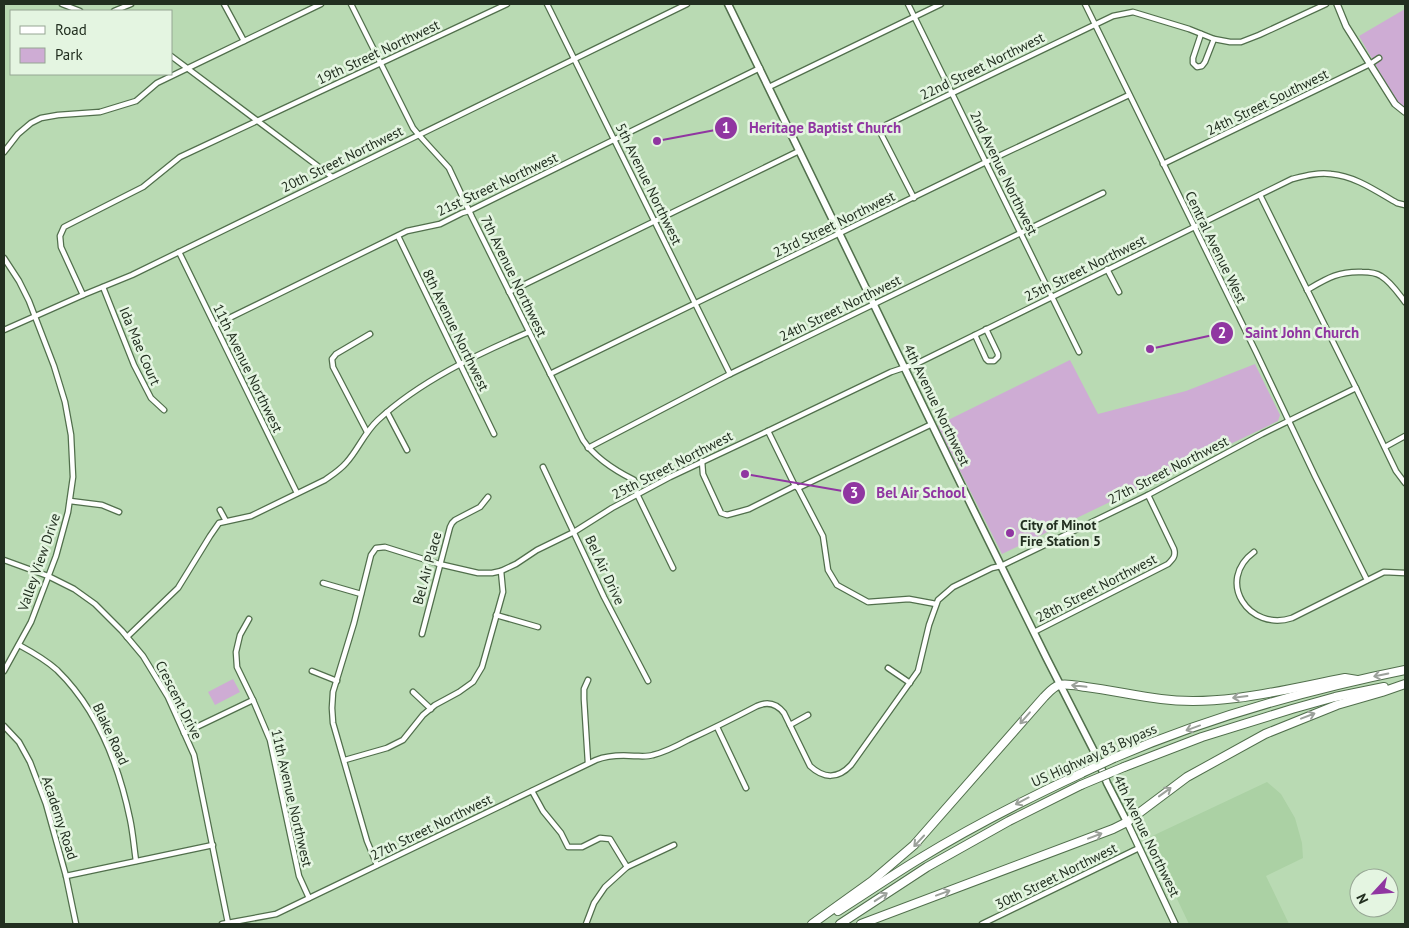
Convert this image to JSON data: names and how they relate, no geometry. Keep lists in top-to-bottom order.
{
  "streets": {
    "highway": ["US Highway 83 Bypass"],
    "main road": ["4th Avenue Northwest"],
    "street": [
      "19th Street Northwest",
      "22nd Street Northwest",
      "24th Street Southwest",
      "20th Street Northwest",
      "2nd Avenue Northwest",
      "21st Street Northwest",
      "5th Avenue Northwest",
      "23rd Street Northwest",
      "Central Avenue West",
      "25th Street Northwest",
      "7th Avenue Northwest",
      "24th Street Northwest",
      "8th Avenue Northwest",
      "Ida Mae Court",
      "11th Avenue Northwest",
      "27th Street Northwest",
      "Valley View Drive",
      "Bel Air Place",
      "Bel Air Drive",
      "28th Street Northwest",
      "Crescent Drive",
      "Blake Road",
      "Academy Road",
      "30th Street Northwest"
    ]
  },
  "crossings": [
    ["19th Street Northwest", "20th Street Northwest"],
    ["19th Street Northwest", "7th Avenue Northwest"],
    ["22nd Street Northwest", "2nd Avenue Northwest"],
    ["22nd Street Northwest", "23rd Street Northwest"],
    ["22nd Street Northwest", "Central Avenue West"],
    ["24th Street Southwest", "Central Avenue West"],
    ["20th Street Northwest", "5th Avenue Northwest"],
    ["20th Street Northwest", "7th Avenue Northwest"],
    ["20th Street Northwest", "Ida Mae Court"],
    ["20th Street Northwest", "11th Avenue Northwest"],
    ["20th Street Northwest", "Valley View Drive"],
    ["2nd Avenue Northwest", "23rd Street Northwest"],
    ["2nd Avenue Northwest", "25th Street Northwest"],
    ["2nd Avenue Northwest", "24th Street Northwest"],
    ["21st Street Northwest", "5th Avenue Northwest"],
    ["21st Street Northwest", "7th Avenue Northwest"],
    ["21st Street Northwest", "8th Avenue Northwest"],
    ["21st Street Northwest", "11th Avenue Northwest"],
    ["21st Street Northwest", "4th Avenue Northwest"],
    ["5th Avenue Northwest", "23rd Street Northwest"],
    ["5th Avenue Northwest", "24th Street Northwest"],
    ["23rd Street Northwest", "Central Avenue West"],
    ["23rd Street Northwest", "7th Avenue Northwest"],
    ["23rd Street Northwest", "4th Avenue Northwest"],
    ["Central Avenue West", "25th Street Northwest"],
    ["Central Avenue West", "27th Street Northwest"],
    ["25th Street Northwest", "7th Avenue Northwest"],
    ["25th Street Northwest", "4th Avenue Northwest"],
    ["25th Street Northwest", "Bel Air Place"],
    ["25th Street Northwest", "Bel Air Drive"],
    ["7th Avenue Northwest", "24th Street Northwest"],
    ["24th Street Northwest", "4th Avenue Northwest"],
    ["11th Avenue Northwest", "27th Street Northwest"],
    ["4th Avenue Northwest", "27th Street Northwest"],
    ["4th Avenue Northwest", "28th Street Northwest"],
    ["4th Avenue Northwest", "30th Street Northwest"],
    ["27th Street Northwest", "28th Street Northwest"],
    ["27th Street Northwest", "Crescent Drive"],
    ["Valley View Drive", "Crescent Drive"],
    ["Valley View Drive", "Blake Road"]
  ],
  "places": [
    "Heritage Baptist Church",
    "Saint John Church",
    "Bel Air School",
    "City of Minot Fire Station 5"
  ],
  "legend": ["Road", "Park"],
  "north": "bottom left"
}
